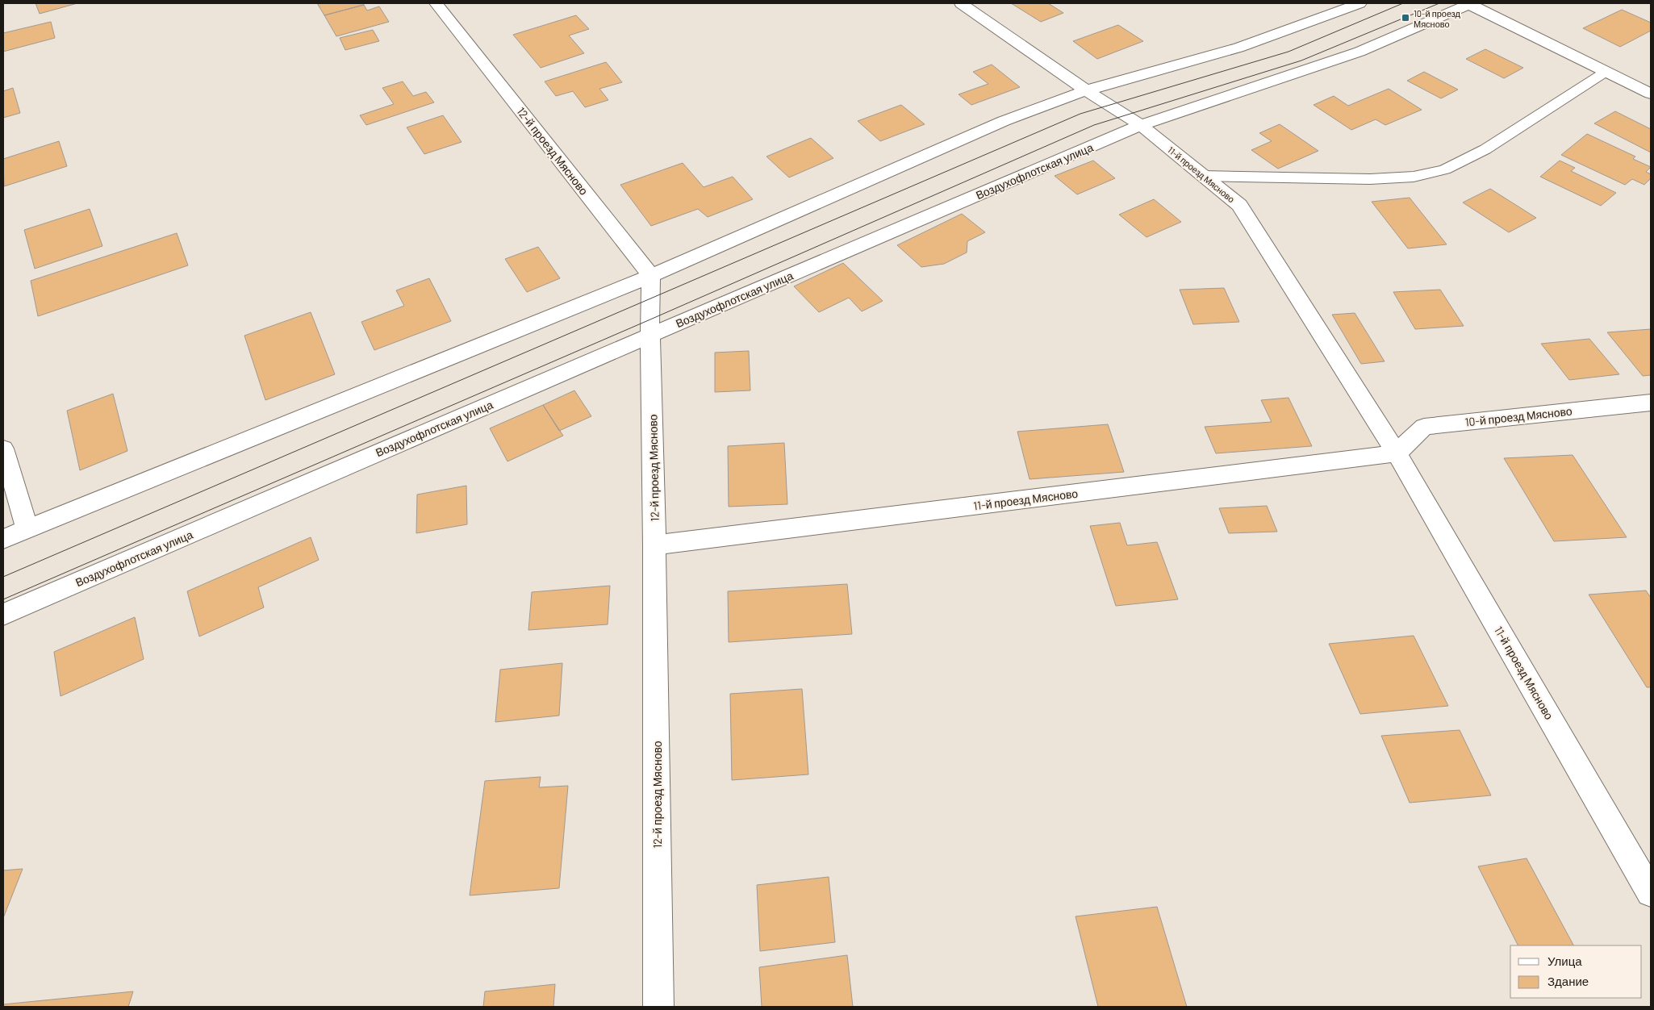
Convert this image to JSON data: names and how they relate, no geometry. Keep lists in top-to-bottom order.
{
  "streets": {
    "street": [
      "12-й проезд Мясново",
      "Воздухофлотская улица",
      "11-й проезд Мясново",
      "10-й проезд Мясново"
    ]
  },
  "crossings": [
    ["12-й проезд Мясново", "Воздухофлотская улица"],
    ["12-й проезд Мясново", "11-й проезд Мясново"],
    ["Воздухофлотская улица", "11-й проезд Мясново"],
    ["11-й проезд Мясново", "10-й проезд Мясново"]
  ],
  "places": {
    "transit": ["10-й проезд Мясново"]
  },
  "legend": ["Улица", "Здание"]
}
